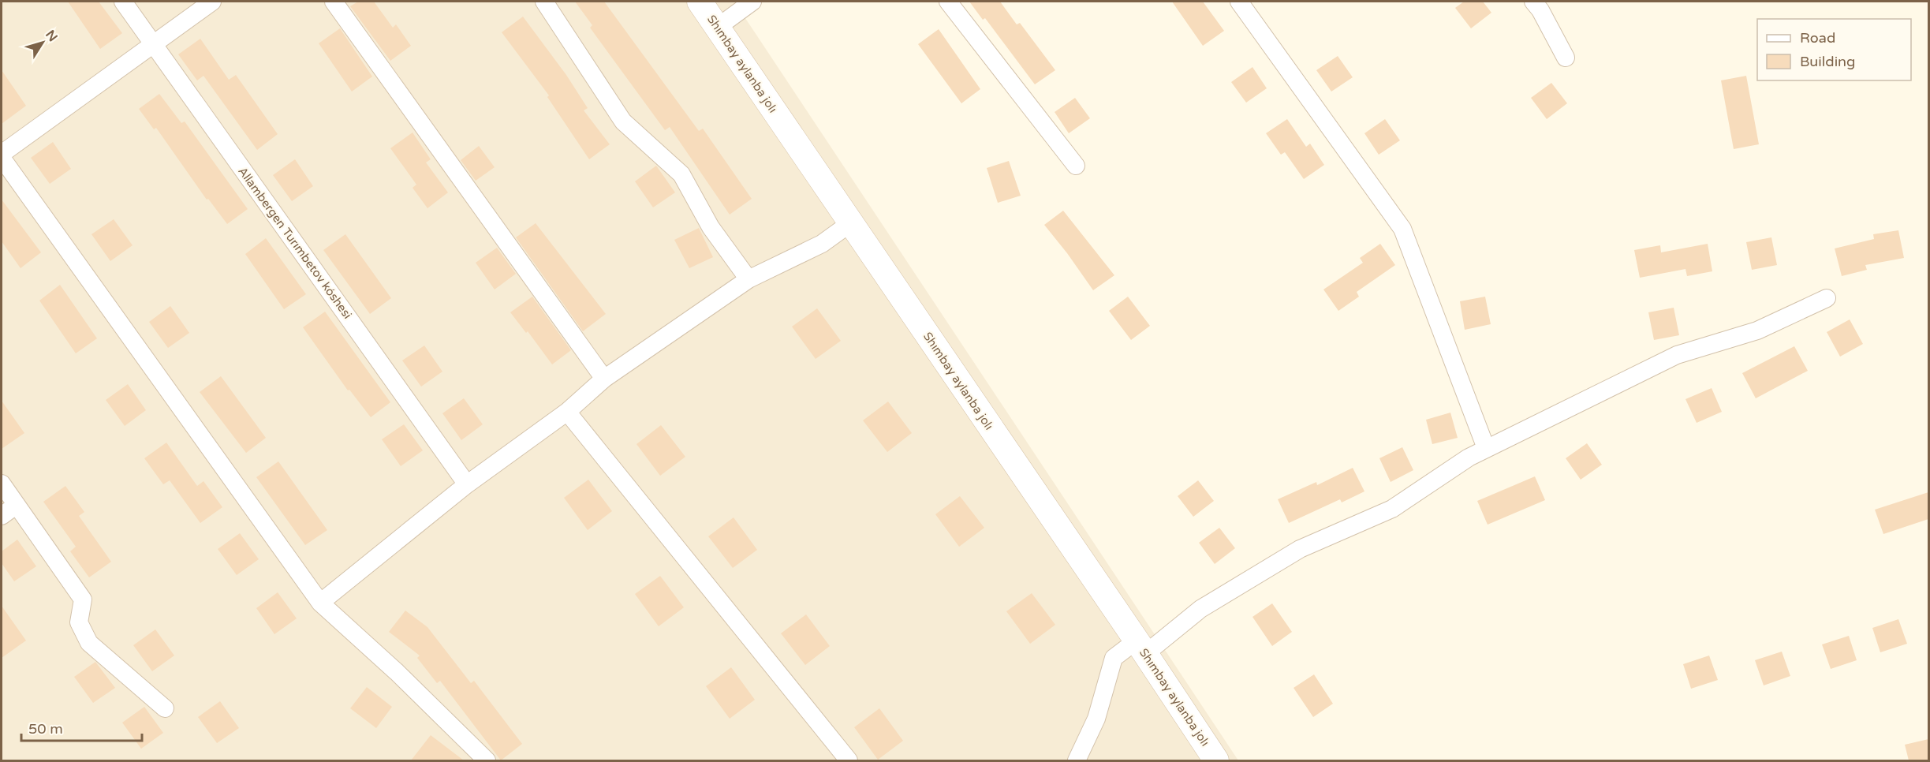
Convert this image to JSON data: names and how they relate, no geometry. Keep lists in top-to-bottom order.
{
  "streets": {
    "main road": ["Shımbay aylanba jolı"],
    "street": ["Allambergen Turımbetov kóshesi"]
  },
  "legend": ["Road", "Building"],
  "scale_bar": "50 m",
  "north": "top right"
}
